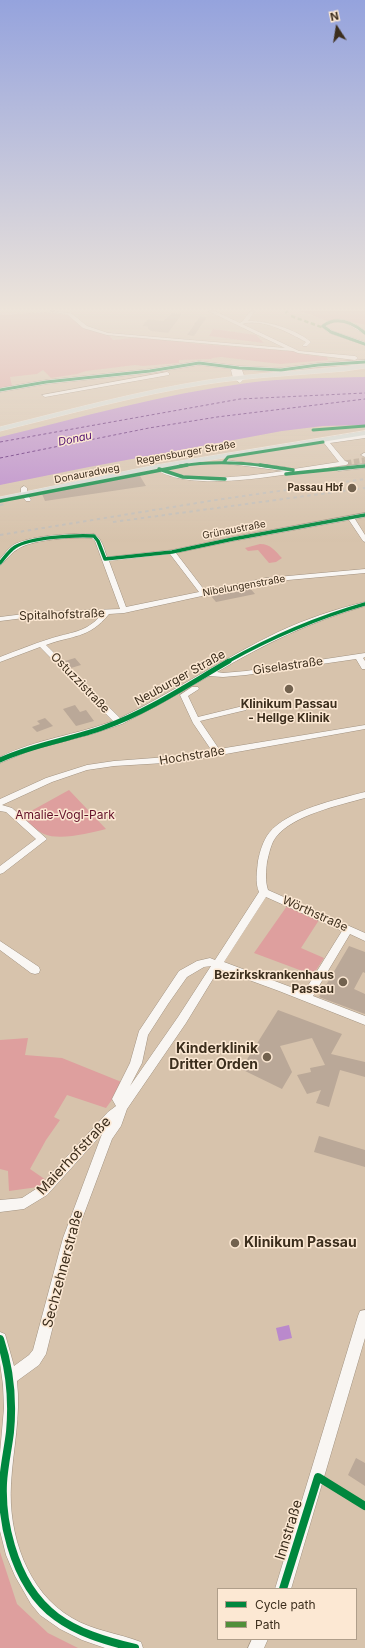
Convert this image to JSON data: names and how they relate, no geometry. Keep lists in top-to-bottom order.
{
  "streets": {
    "main road": ["Regensburger Straße"],
    "street": [
      "Grünaustraße",
      "Nibelungenstraße",
      "Spitalhofstraße",
      "Giselastraße",
      "Neuburger Straße",
      "Ostuzzistraße",
      "Hochstraße",
      "Wörthstraße",
      "Maierhofstraße",
      "Sechzehnerstraße",
      "Innstraße"
    ],
    "cycle path": ["Donauradweg"]
  },
  "crossings": [
    ["Nibelungenstraße", "Spitalhofstraße"],
    ["Giselastraße", "Neuburger Straße"],
    ["Neuburger Straße", "Ostuzzistraße"],
    ["Wörthstraße", "Sechzehnerstraße"],
    ["Maierhofstraße", "Sechzehnerstraße"]
  ],
  "water": ["Donau"],
  "parks": ["Amalie-Vogl-Park"],
  "places": [
    "Passau Hbf",
    "Klinikum Passau - Hellge Klinik",
    "Bezirkskrankenhaus Passau",
    "Kinderklinik Dritter Orden",
    "Klinikum Passau"
  ],
  "legend": ["Cycle path", "Path"],
  "north": "top"
}
